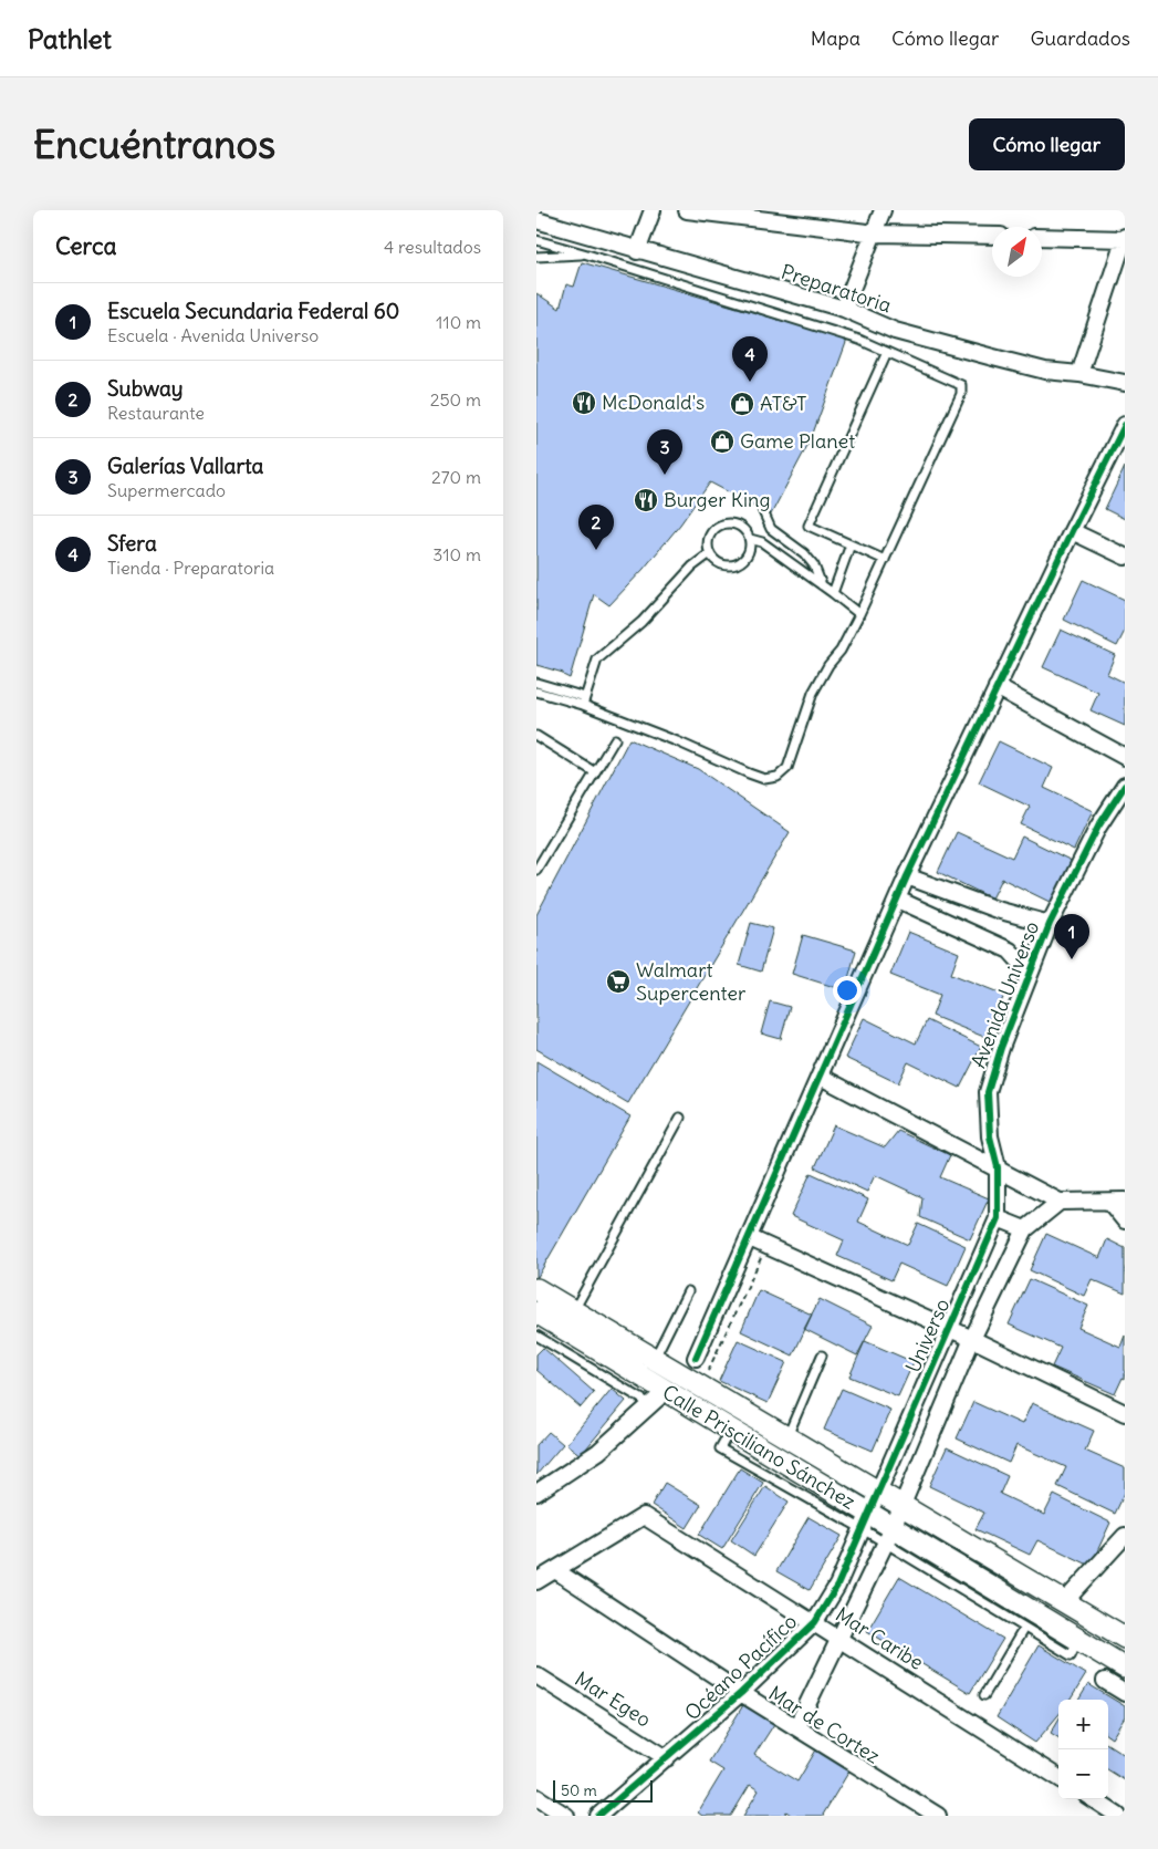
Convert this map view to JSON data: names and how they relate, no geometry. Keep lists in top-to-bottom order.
{
  "streets": {
    "main road": ["Calle Prisciliano Sánchez"],
    "street": [
      "Preparatoria",
      "Avenida Universo",
      "Universo",
      "Mar Caribe",
      "Océano Pacífico",
      "Mar Egeo",
      "Mar de Cortez"
    ]
  },
  "crossings": [
    ["Avenida Universo", "Universo"],
    ["Universo", "Calle Prisciliano Sánchez"],
    ["Universo", "Océano Pacífico"],
    ["Calle Prisciliano Sánchez", "Océano Pacífico"],
    ["Mar Caribe", "Océano Pacífico"],
    ["Mar Caribe", "Mar de Cortez"],
    ["Océano Pacífico", "Mar Egeo"],
    ["Océano Pacífico", "Mar de Cortez"]
  ],
  "places": {
    "restaurant": ["McDonald's", "Burger King"],
    "shop": ["AT&T", "Game Planet"],
    "supermarket": ["Walmart Supercenter"]
  },
  "scale_bar": "50 m",
  "north": "top right",
  "page": {
    "header": "Pathlet",
    "nav": ["Mapa", "Cómo llegar", "Guardados"],
    "buttons": "Cómo llegar",
    "title": "Encuéntranos",
    "heading": ["Cerca", "4 resultados"],
    "list": [
      {
        "mark": "1",
        "name": "Escuela Secundaria Federal 60",
        "note": "Escuela · Avenida Universo",
        "value": "110 m"
      },
      {
        "mark": "2",
        "name": "Subway",
        "note": "Restaurante",
        "value": "250 m"
      },
      {
        "mark": "3",
        "name": "Galerías Vallarta",
        "note": "Supermercado",
        "value": "270 m"
      },
      {
        "mark": "4",
        "name": "Sfera",
        "note": "Tienda · Preparatoria",
        "value": "310 m"
      }
    ],
    "pins": [
      "4",
      "3",
      "2",
      "1"
    ],
    "map_buttons": ["+", "−"],
    "scale": "50 m"
  }
}
